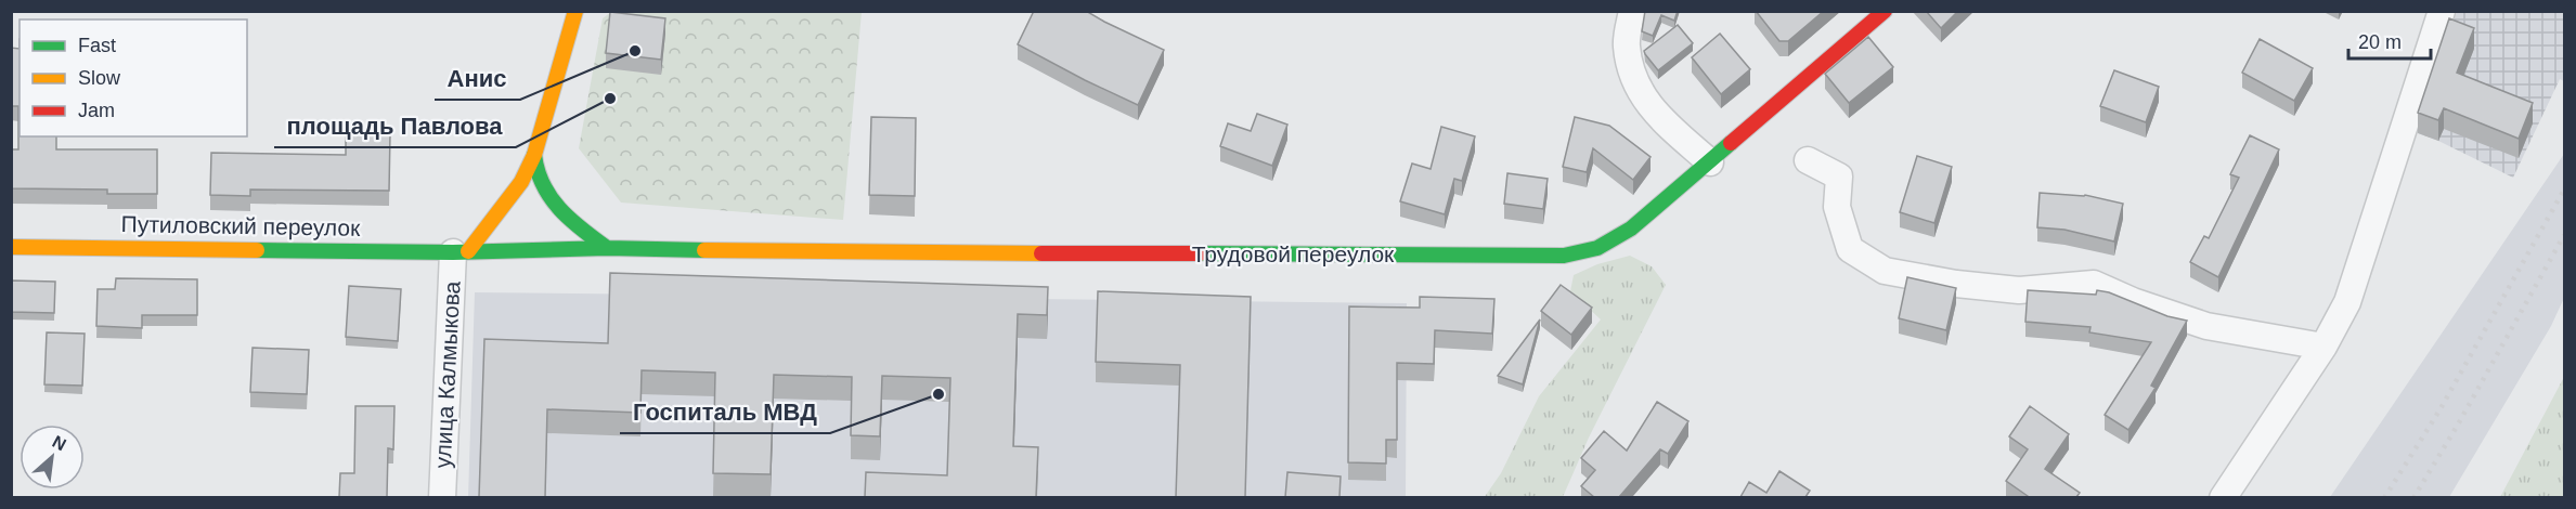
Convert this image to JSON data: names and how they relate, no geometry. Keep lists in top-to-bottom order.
{
  "streets": {
    "street": ["Путиловский переулок", "Трудовой переулок", "улица Калмыкова"]
  },
  "crossings": [
    ["Путиловский переулок", "Трудовой переулок"],
    ["Путиловский переулок", "улица Калмыкова"]
  ],
  "places": ["Анис", "площадь Павлова", "Госпиталь МВД"],
  "legend": ["Fast", "Slow", "Jam"],
  "scale_bar": "20 m",
  "north": "top right"
}
